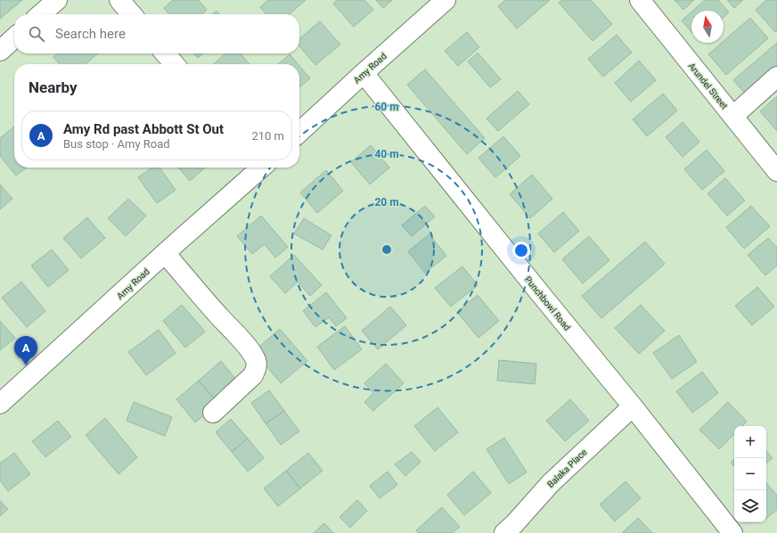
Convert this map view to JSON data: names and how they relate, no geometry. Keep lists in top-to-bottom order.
{
  "streets": {
    "street": [
      "Amy Road",
      "Arundel Street",
      "Punchbowl Road",
      "Balaka Place"
    ]
  },
  "crossings": [
    ["Amy Road", "Punchbowl Road"],
    ["Punchbowl Road", "Balaka Place"]
  ],
  "north": "top",
  "page": {
    "search": "Search here",
    "heading": "Nearby",
    "list": [
      {
        "mark": "A",
        "name": "Amy Rd past Abbott St Out",
        "note": "Bus stop · Amy Road",
        "value": "210 m"
      }
    ],
    "pins": "A",
    "map_buttons": ["+", "−"]
  },
  "rings": ["60 m", "40 m", "20 m"]
}
